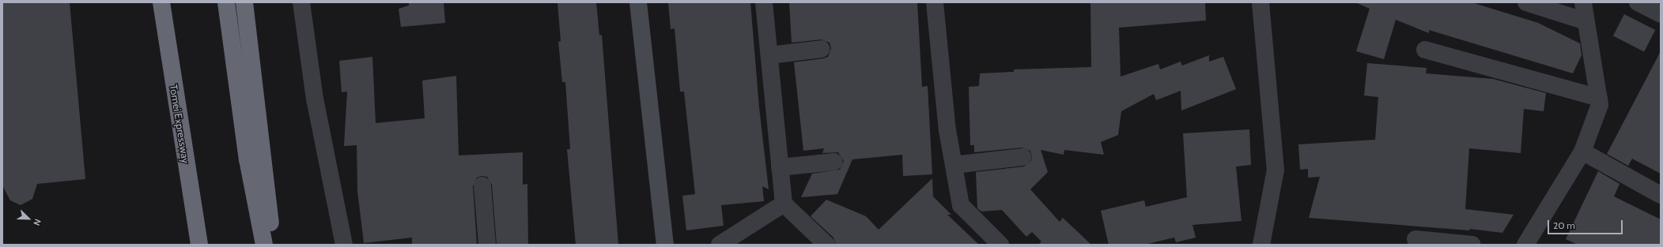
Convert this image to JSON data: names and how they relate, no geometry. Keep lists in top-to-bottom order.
{
  "streets": {
    "highway": ["Tomei Expressway"]
  },
  "scale_bar": "20 m",
  "north": "bottom right"
}
